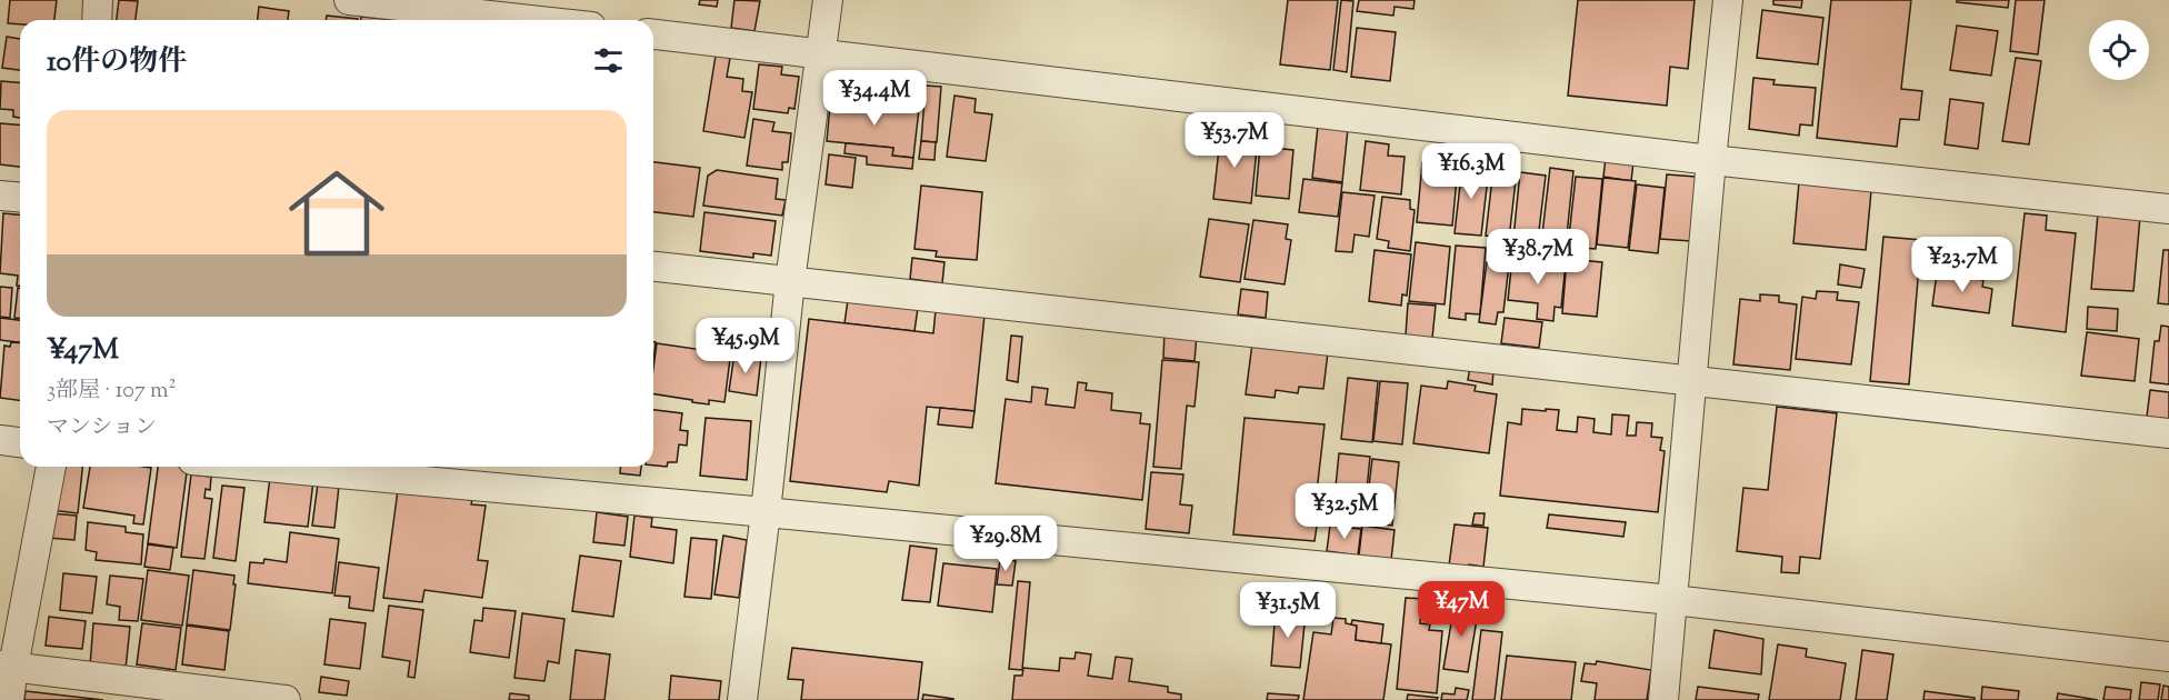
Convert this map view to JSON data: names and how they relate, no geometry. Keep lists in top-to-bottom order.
{
  "page": {
    "heading": "10件の物件",
    "price": [
      "¥34.4M",
      "¥53.7M",
      "¥16.3M",
      "¥38.7M",
      "¥23.7M",
      "¥45.9M",
      "¥32.5M",
      "¥29.8M",
      "¥47M",
      "¥31.5M"
    ],
    "list": [
      {
        "name": "¥47M",
        "note": "3部屋 · 107 m² · マンション"
      }
    ]
  }
}
